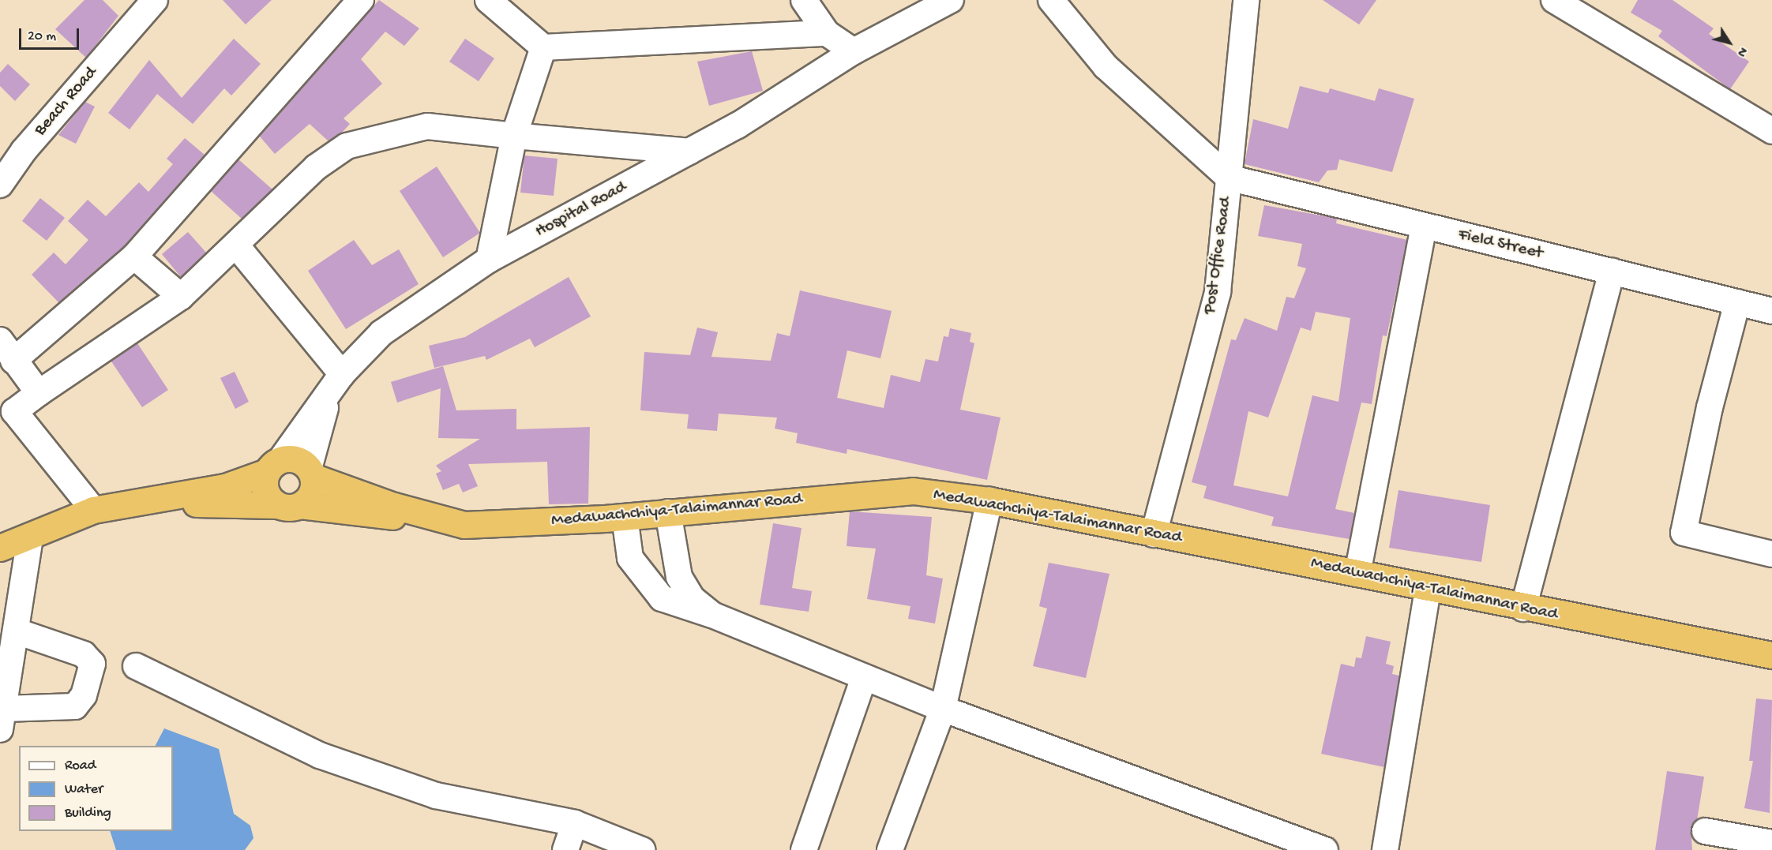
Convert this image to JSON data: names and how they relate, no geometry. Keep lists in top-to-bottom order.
{
  "streets": {
    "highway": ["Medawachchiya-Talaimannar Road"],
    "street": [
      "Beach Road",
      "Hospital Road",
      "Field Street",
      "Post Office Road"
    ]
  },
  "crossings": [
    ["Hospital Road", "Medawachchiya-Talaimannar Road"],
    ["Field Street", "Post Office Road"],
    ["Post Office Road", "Medawachchiya-Talaimannar Road"]
  ],
  "legend": ["Road", "Water", "Building"],
  "scale_bar": "20 m",
  "north": "bottom right"
}
